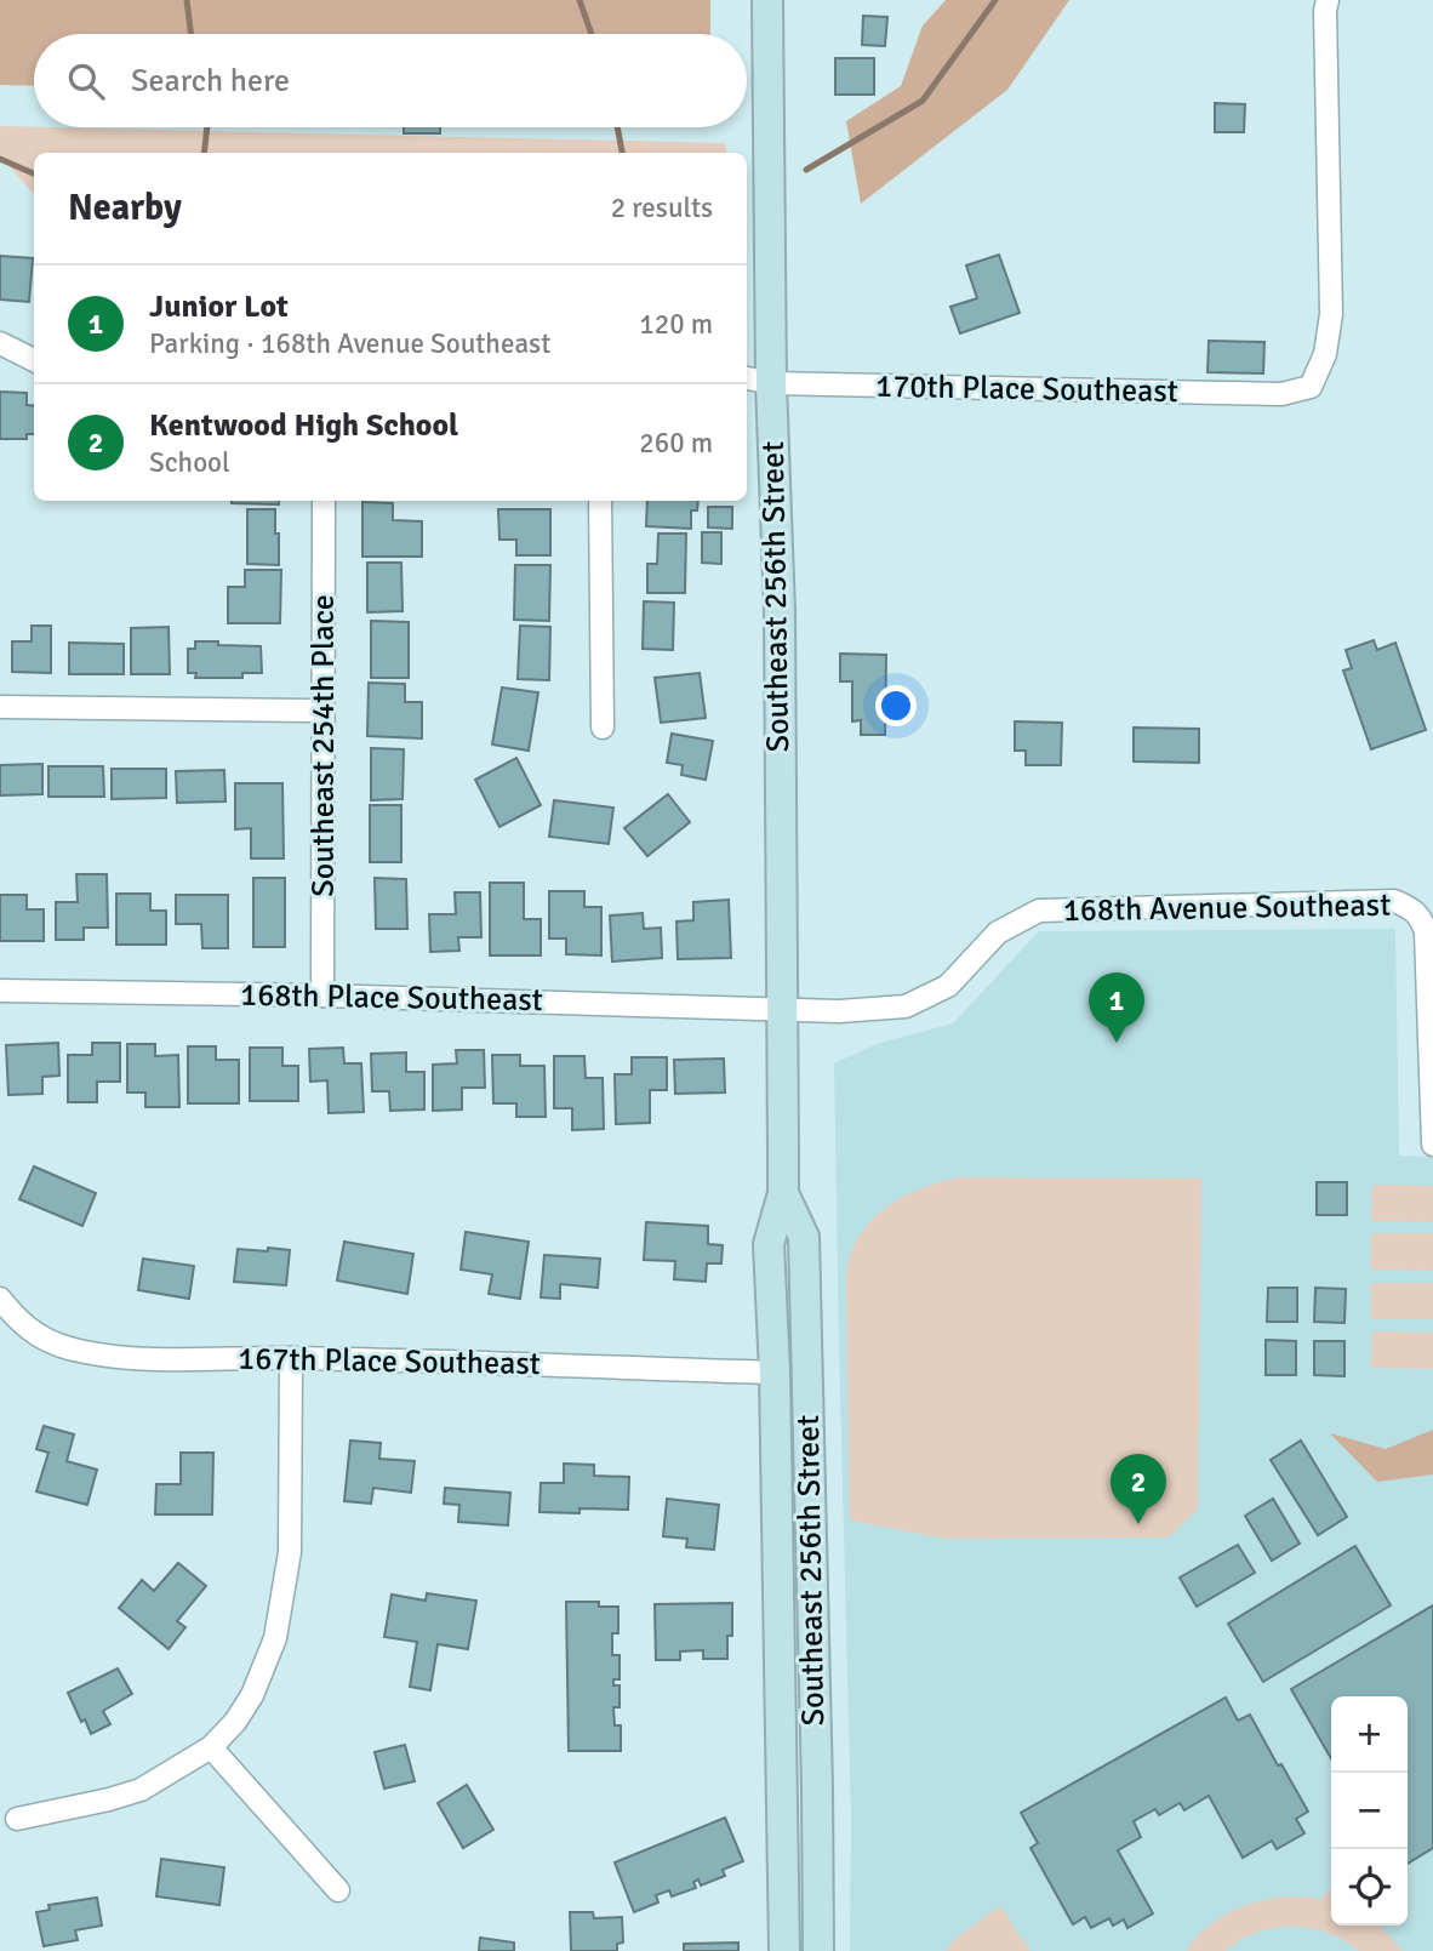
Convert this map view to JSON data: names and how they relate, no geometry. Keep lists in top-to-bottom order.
{
  "streets": {
    "main road": ["Southeast 256th Street"],
    "street": [
      "170th Place Southeast",
      "Southeast 254th Place",
      "168th Avenue Southeast",
      "168th Place Southeast",
      "167th Place Southeast"
    ]
  },
  "crossings": [
    ["170th Place Southeast", "Southeast 256th Street"],
    ["Southeast 256th Street", "168th Avenue Southeast"],
    ["Southeast 256th Street", "168th Place Southeast"],
    ["Southeast 256th Street", "167th Place Southeast"],
    ["Southeast 254th Place", "168th Place Southeast"],
    ["168th Avenue Southeast", "168th Place Southeast"]
  ],
  "page": {
    "search": "Search here",
    "heading": ["Nearby", "2 results"],
    "list": [
      {
        "mark": "1",
        "name": "Junior Lot",
        "note": "Parking · 168th Avenue Southeast",
        "value": "120 m"
      },
      {
        "mark": "2",
        "name": "Kentwood High School",
        "note": "School",
        "value": "260 m"
      }
    ],
    "pins": ["1", "2"],
    "map_buttons": ["+", "−"]
  }
}
